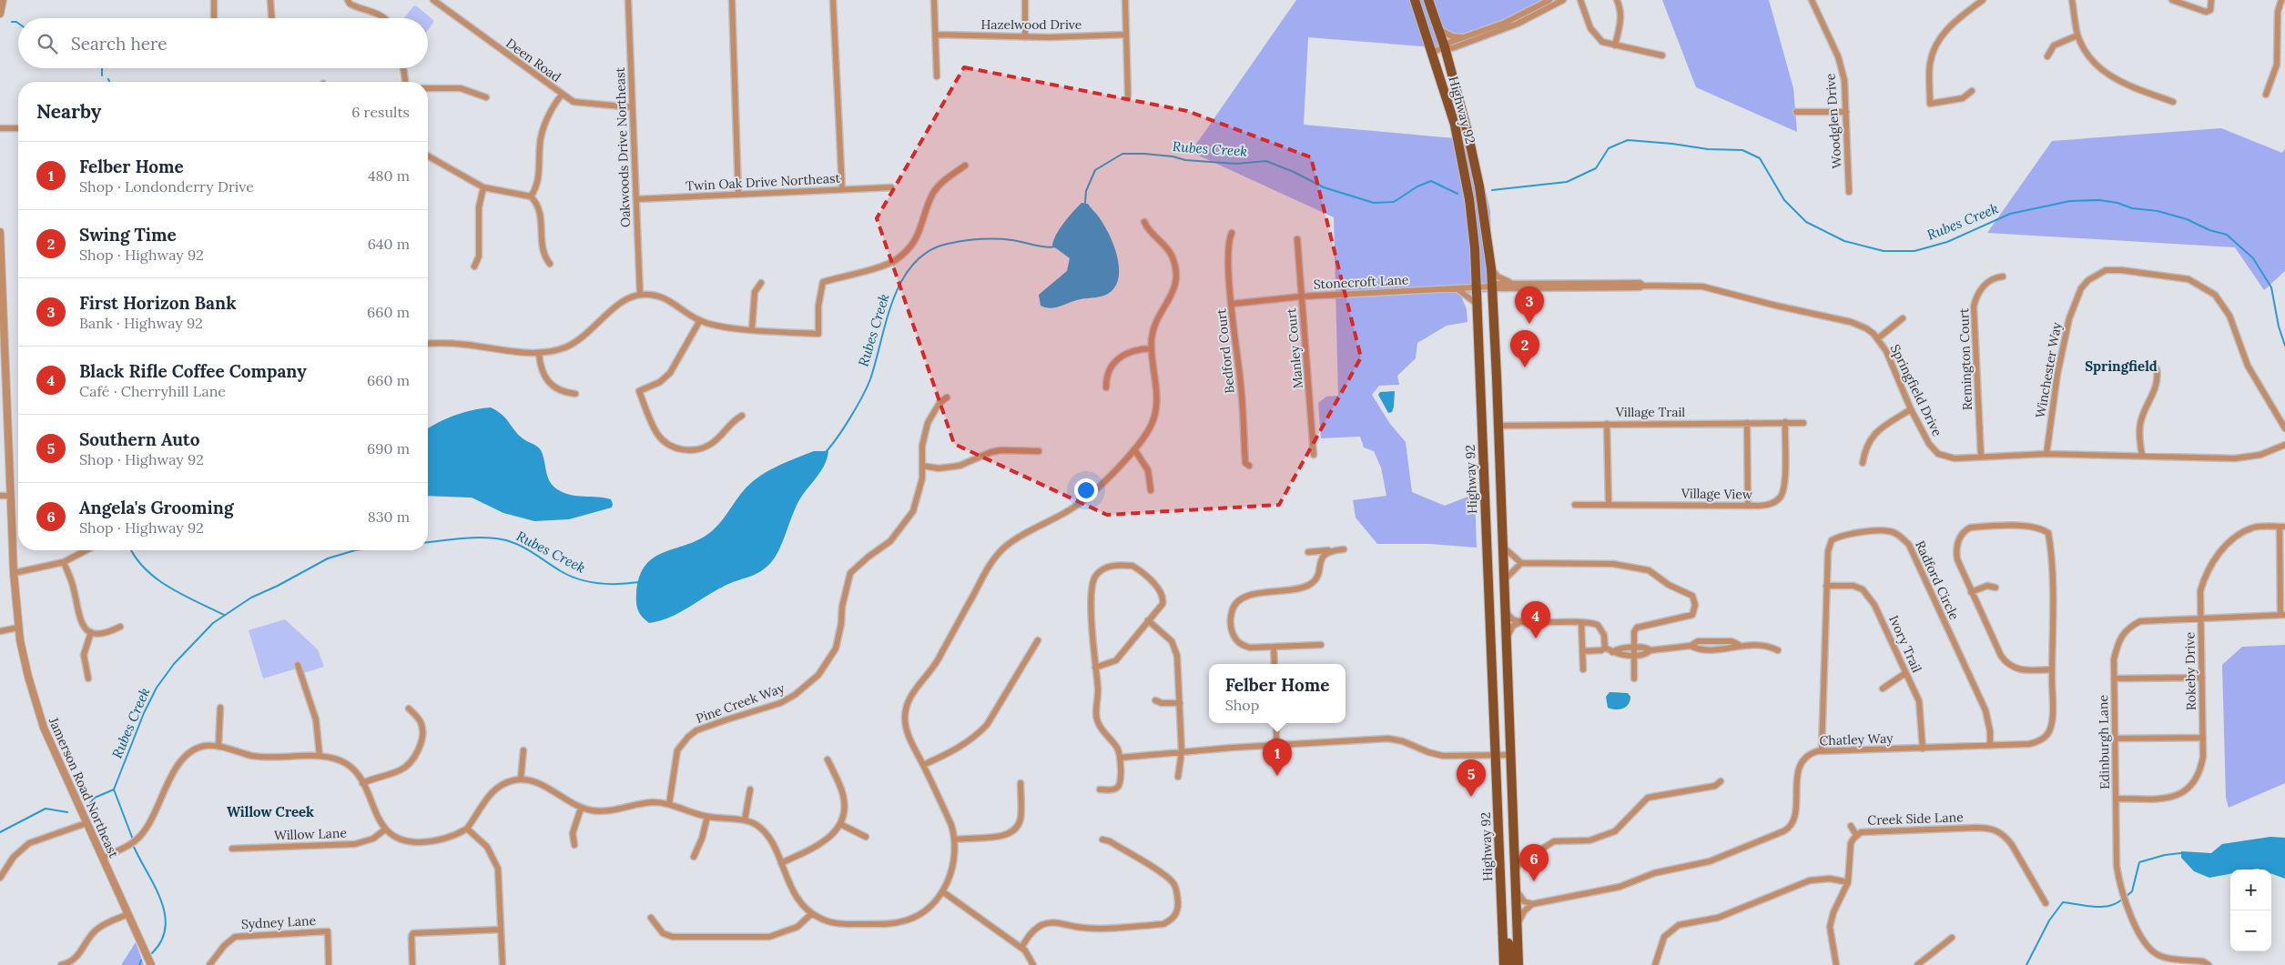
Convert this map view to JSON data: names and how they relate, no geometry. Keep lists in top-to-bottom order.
{
  "streets": {
    "main road": ["Highway 92"],
    "street": [
      "Hazelwood Drive",
      "Deen Road",
      "Woodglen Drive",
      "Oakwoods Drive Northeast",
      "Twin Oak Drive Northeast",
      "Stonecroft Lane",
      "Manley Court",
      "Bedford Court",
      "Remington Court",
      "Winchester Way",
      "Springfield Drive",
      "Village Trail",
      "Village View",
      "Radford Circle",
      "Ivory Trail",
      "Rokeby Drive",
      "Pine Creek Way",
      "Chatley Way",
      "Edinburgh Lane",
      "Jamerson Road Northeast",
      "Creek Side Lane",
      "Willow Lane",
      "Sydney Lane"
    ]
  },
  "crossings": [
    ["Deen Road", "Oakwoods Drive Northeast"],
    ["Highway 92", "Stonecroft Lane"],
    ["Highway 92", "Springfield Drive"],
    ["Highway 92", "Village Trail"],
    ["Oakwoods Drive Northeast", "Twin Oak Drive Northeast"],
    ["Stonecroft Lane", "Manley Court"],
    ["Stonecroft Lane", "Bedford Court"],
    ["Stonecroft Lane", "Springfield Drive"],
    ["Remington Court", "Springfield Drive"],
    ["Winchester Way", "Springfield Drive"],
    ["Village Trail", "Village View"],
    ["Radford Circle", "Ivory Trail"],
    ["Radford Circle", "Chatley Way"],
    ["Ivory Trail", "Chatley Way"],
    ["Rokeby Drive", "Edinburgh Lane"]
  ],
  "districts": ["Springfield", "Willow Creek"],
  "water": ["Rubes Creek"],
  "page": {
    "search": "Search here",
    "heading": ["Nearby", "6 results"],
    "list": [
      {
        "mark": "1",
        "name": "Felber Home",
        "note": "Shop · Londonderry Drive",
        "value": "480 m"
      },
      {
        "mark": "2",
        "name": "Swing Time",
        "note": "Shop · Highway 92",
        "value": "640 m"
      },
      {
        "mark": "3",
        "name": "First Horizon Bank",
        "note": "Bank · Highway 92",
        "value": "660 m"
      },
      {
        "mark": "4",
        "name": "Black Rifle Coffee Company",
        "note": "Café · Cherryhill Lane",
        "value": "660 m"
      },
      {
        "mark": "5",
        "name": "Southern Auto",
        "note": "Shop · Highway 92",
        "value": "690 m"
      },
      {
        "mark": "6",
        "name": "Angela's Grooming",
        "note": "Shop · Highway 92",
        "value": "830 m"
      }
    ],
    "pins": [
      "3",
      "2",
      "4",
      "1",
      "5",
      "6"
    ],
    "popup": ["Felber Home", "Shop"],
    "map_buttons": ["+", "−"]
  }
}
